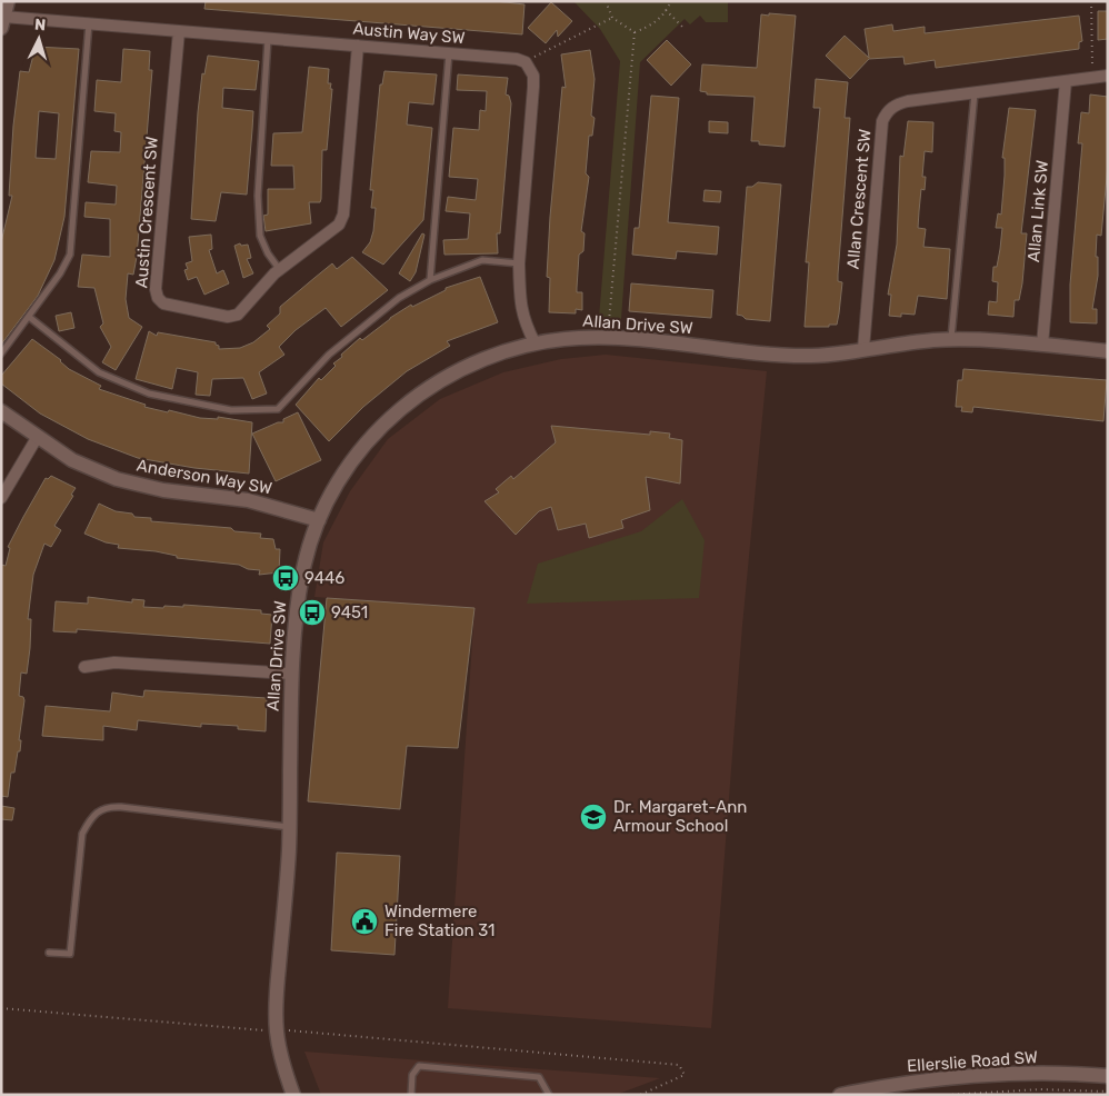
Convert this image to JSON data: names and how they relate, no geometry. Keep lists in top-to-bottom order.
{
  "streets": {
    "street": [
      "Austin Way SW",
      "Allan Crescent SW",
      "Allan Link SW",
      "Austin Crescent SW",
      "Allan Drive SW",
      "Anderson Way SW",
      "Ellerslie Road SW"
    ]
  },
  "crossings": [
    ["Austin Way SW", "Austin Crescent SW"],
    ["Allan Crescent SW", "Allan Link SW"],
    ["Allan Crescent SW", "Allan Drive SW"],
    ["Allan Link SW", "Allan Drive SW"],
    ["Allan Drive SW", "Anderson Way SW"]
  ],
  "places": {
    "bus stop": ["9446", "9451"],
    "school or university": ["Dr. Margaret-Ann Armour School"],
    "public building": ["Windermere Fire Station 31"]
  },
  "north": "top"
}
